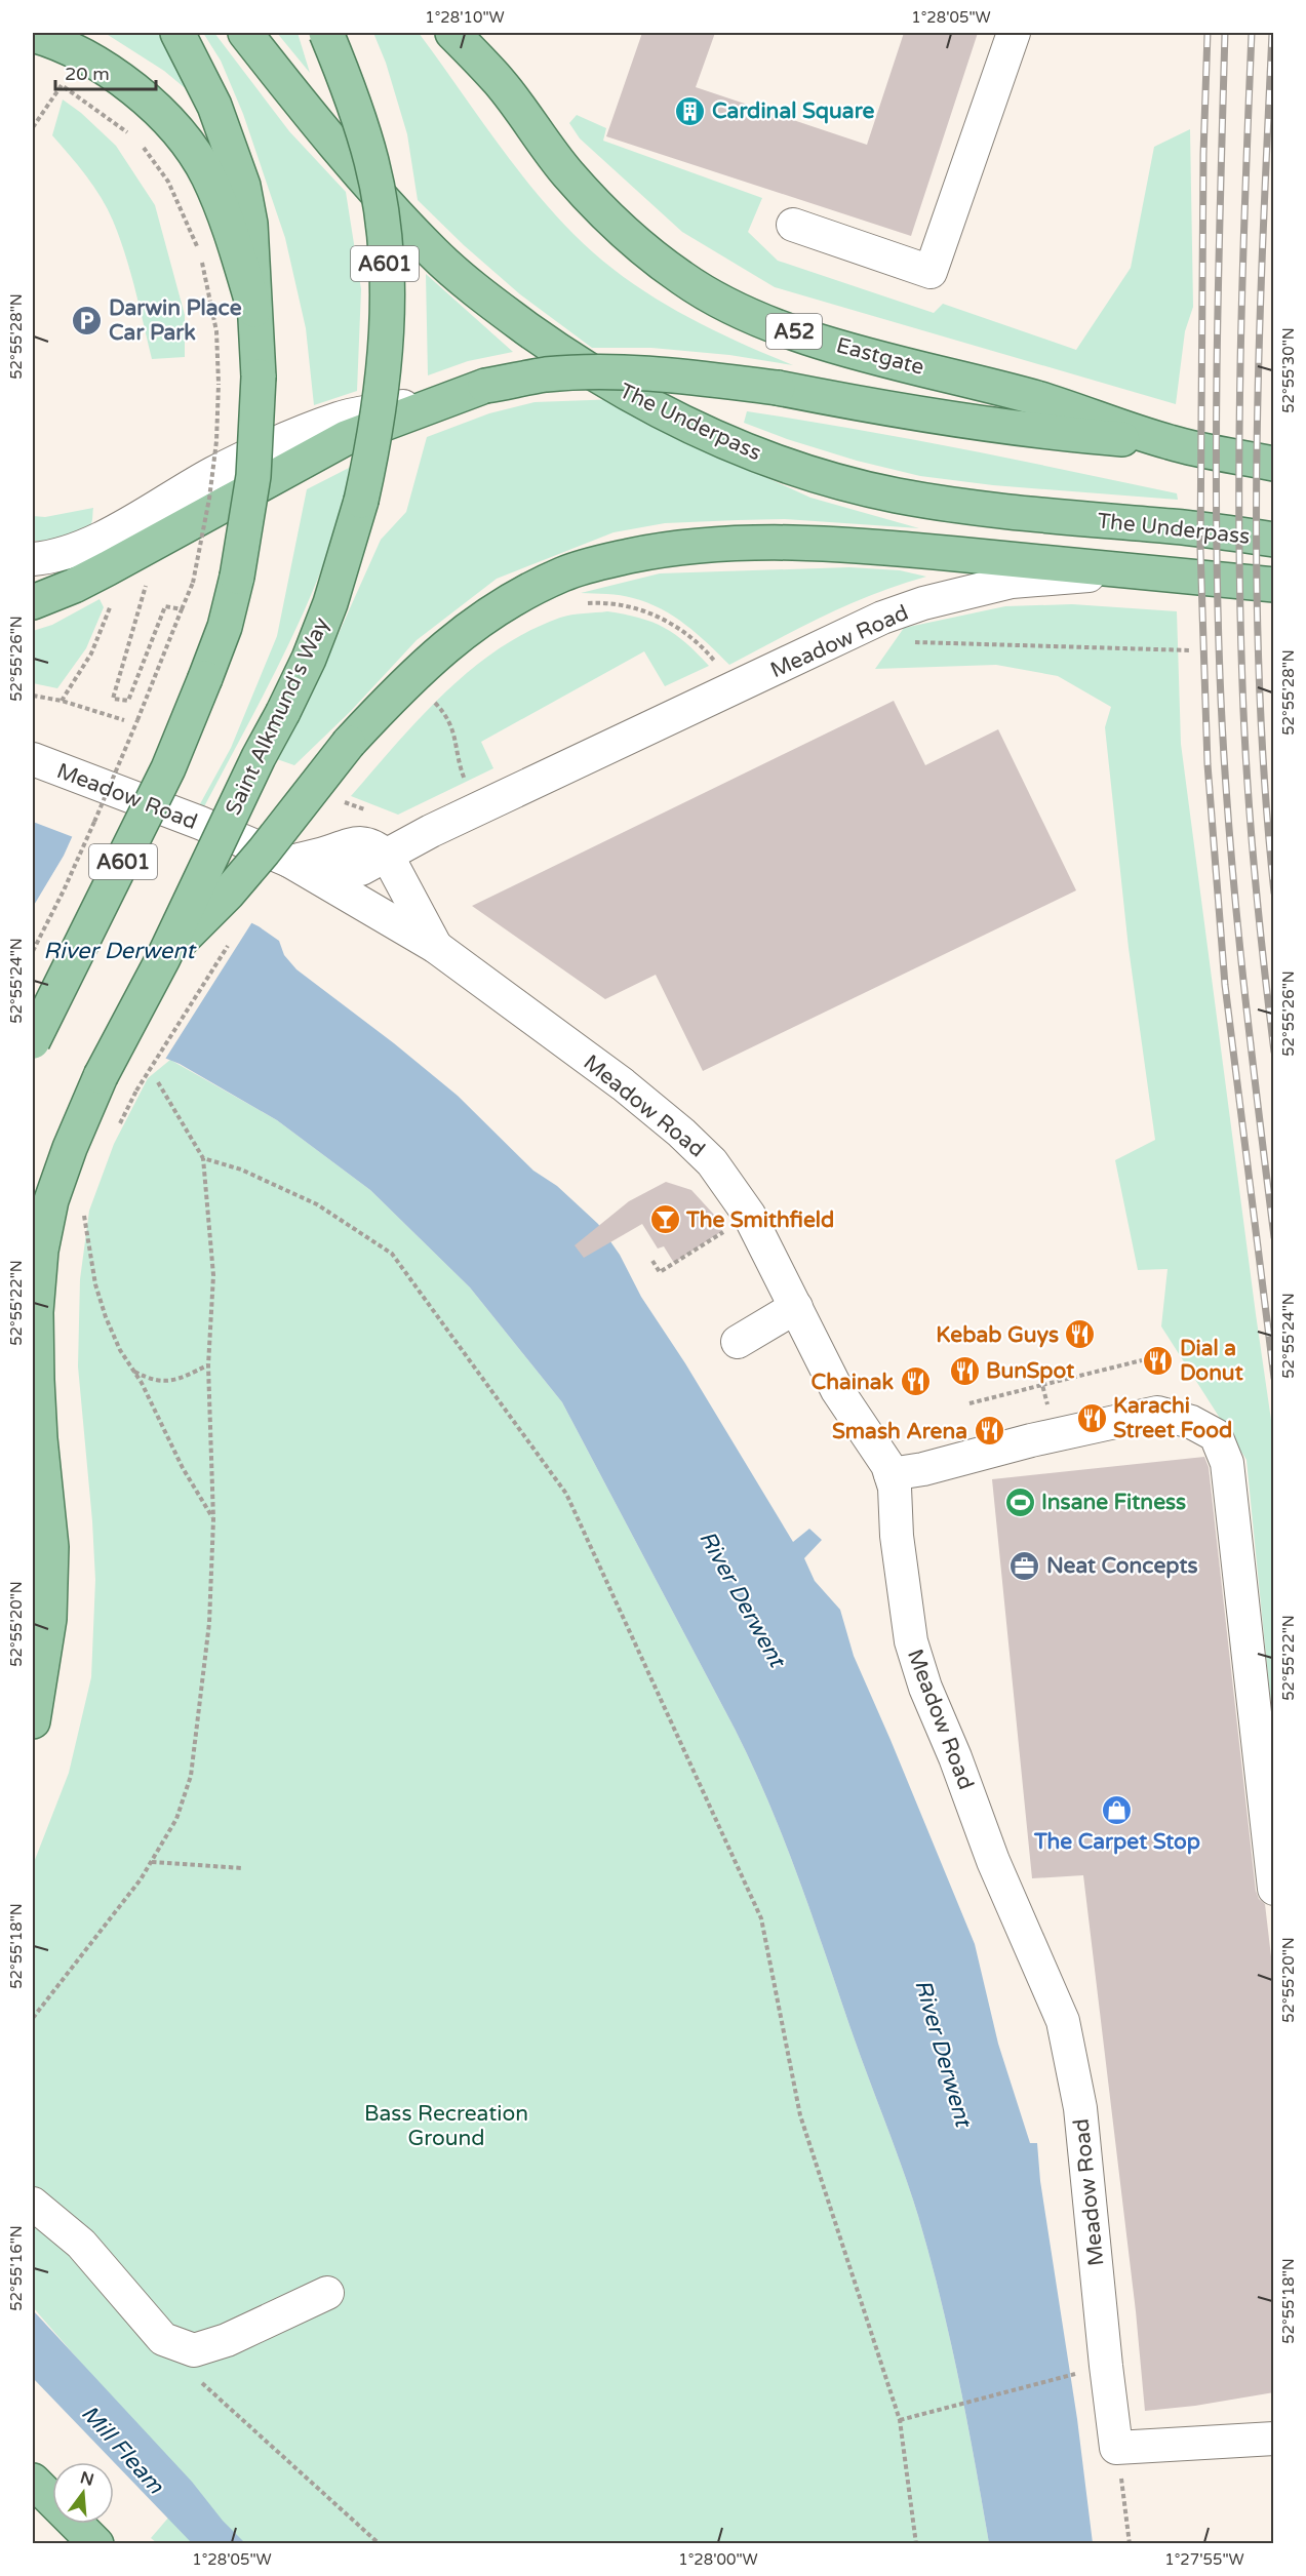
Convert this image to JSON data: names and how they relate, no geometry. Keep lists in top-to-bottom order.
{
  "streets": {
    "main road": [
      "A601",
      "A52",
      "Eastgate",
      "The Underpass",
      "Saint Alkmund's Way"
    ],
    "street": ["Meadow Road"]
  },
  "crossings": [
    ["A601", "Saint Alkmund's Way"],
    ["A52", "Eastgate"]
  ],
  "water": ["River Derwent", "Mill Fleam"],
  "parks": ["Bass Recreation Ground"],
  "places": {
    "building": ["Cardinal Square"],
    "parking": ["Darwin Place Car Park"],
    "bar": ["The Smithfield"],
    "restaurant": [
      "Kebab Guys",
      "Dial a Donut",
      "BunSpot",
      "Chainak",
      "Karachi Street Food",
      "Smash Arena"
    ],
    "sports": ["Insane Fitness"],
    "office": ["Neat Concepts"],
    "shop": ["The Carpet Stop"]
  },
  "scale_bar": "20 m",
  "north": "top",
  "coordinates": [
    "1°28'10\"W",
    "1°28'05\"W",
    "52°55'28\"N",
    "52°55'30\"N",
    "52°55'26\"N",
    "52°55'24\"N",
    "52°55'22\"N",
    "52°55'20\"N",
    "52°55'18\"N",
    "52°55'16\"N",
    "1°28'00\"W",
    "1°27'55\"W"
  ]
}
